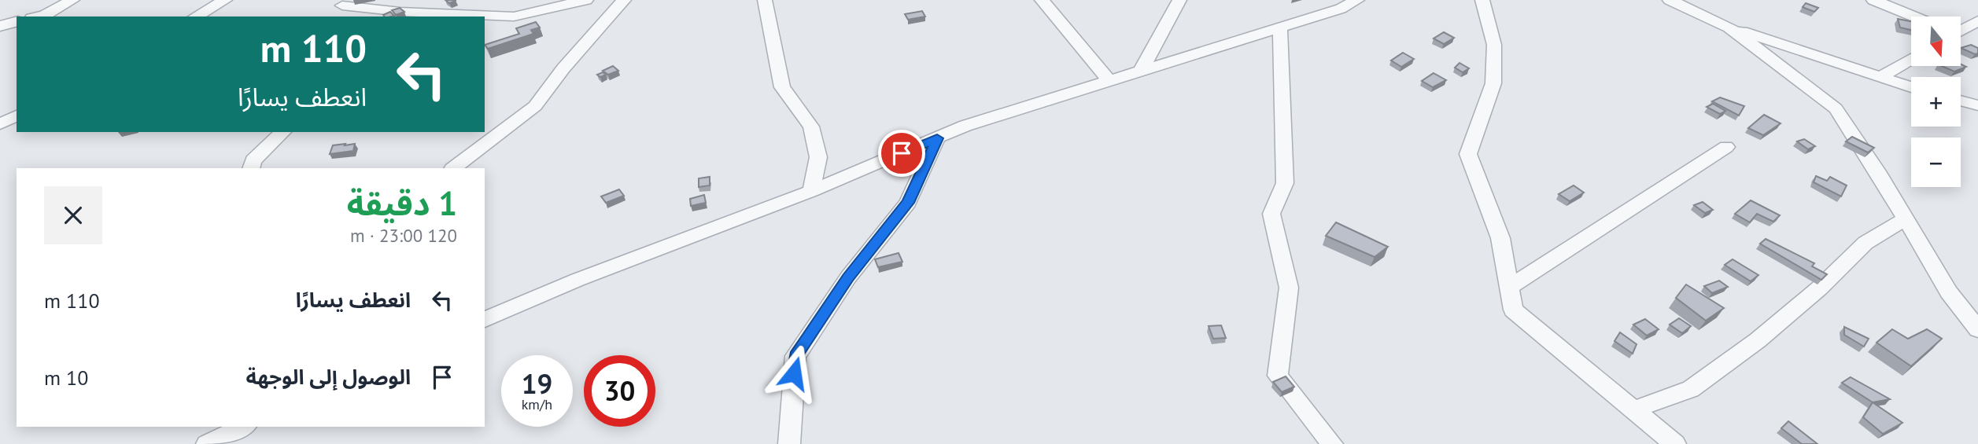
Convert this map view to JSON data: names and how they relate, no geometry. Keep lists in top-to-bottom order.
{
  "north": "bottom",
  "page": {
    "map_buttons": ["+", "−"],
    "turn": ["110 m", "انعطف يسارًا"],
    "heading": ["1 دقيقة", "120 m · 23:00"],
    "list": [
      {
        "name": "انعطف يسارًا",
        "value": "110 m"
      },
      {
        "name": "الوصول إلى الوجهة",
        "value": "10 m"
      }
    ],
    "speed": "19 km/h",
    "limit": "30"
  }
}
